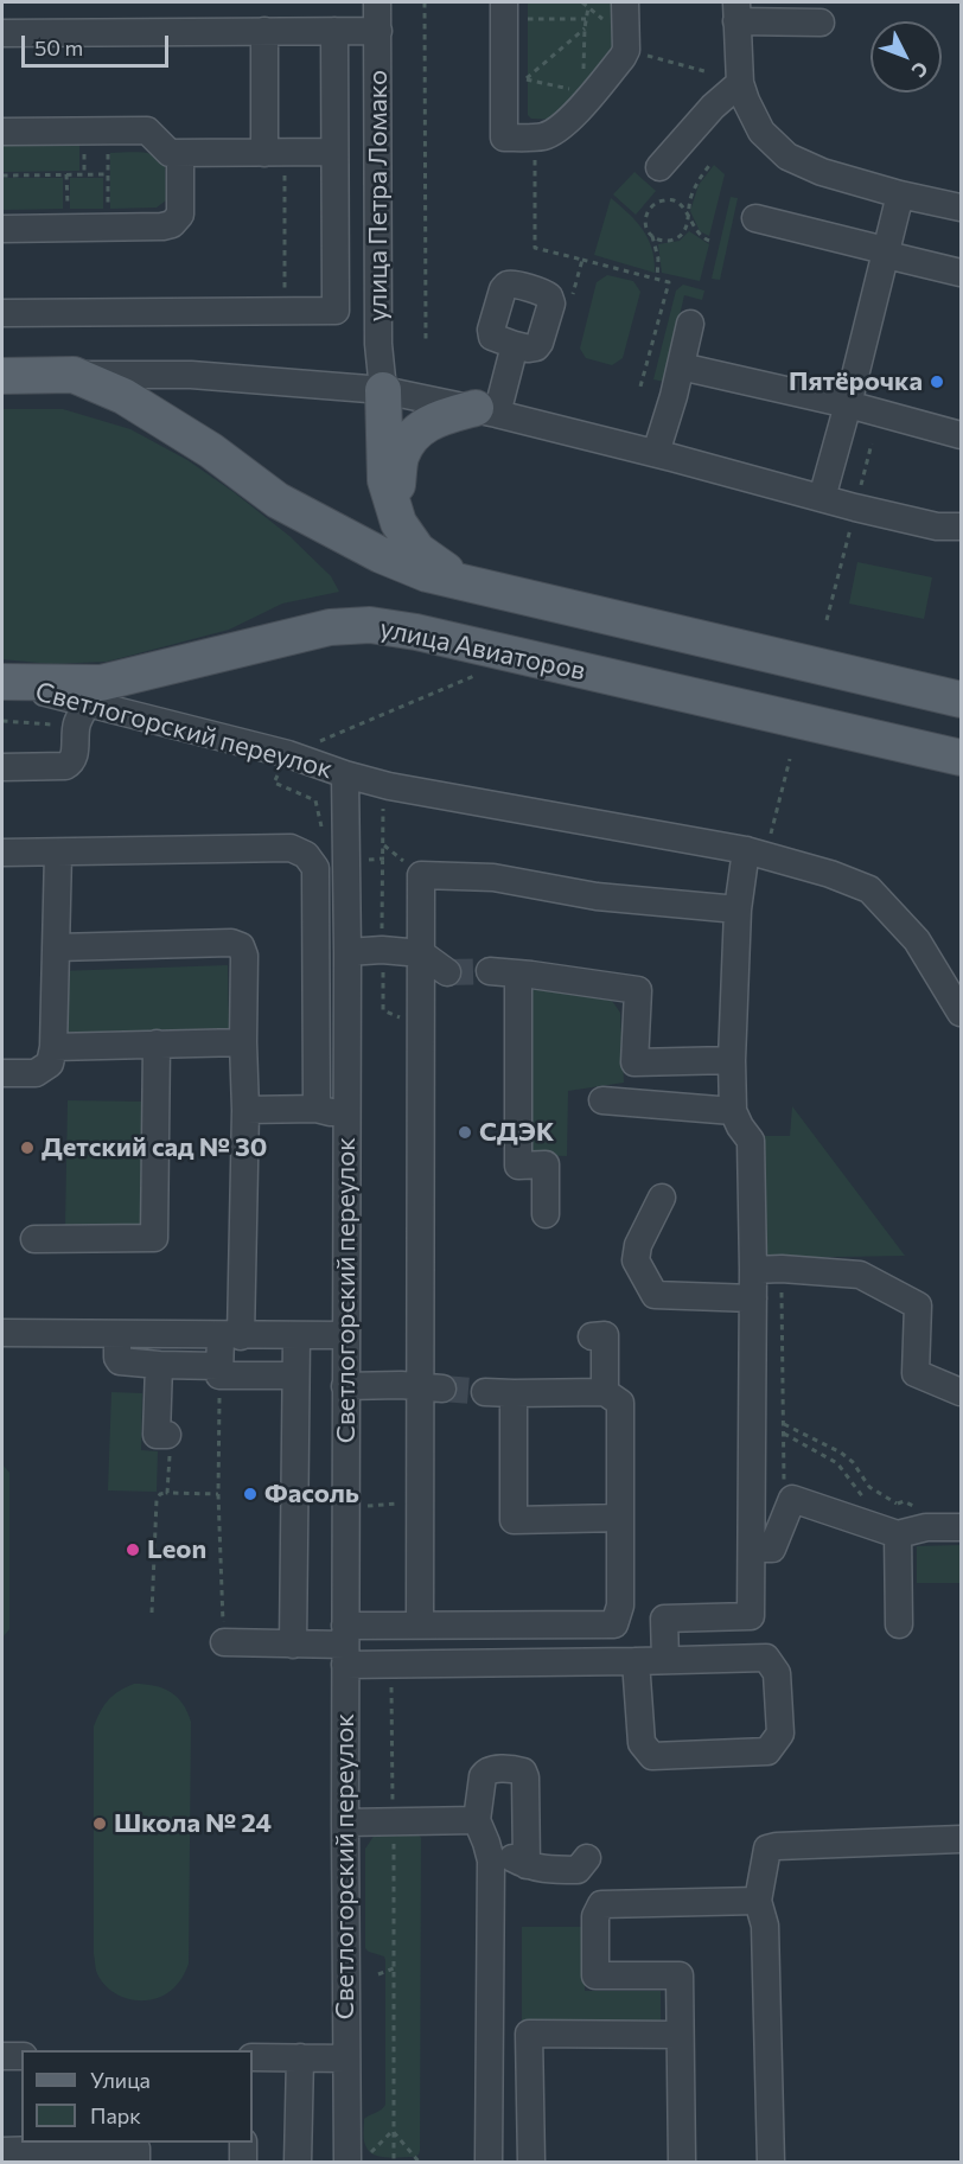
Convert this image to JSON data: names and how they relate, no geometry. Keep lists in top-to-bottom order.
{
  "streets": {
    "main road": ["улица Авиаторов"],
    "street": ["улица Петра Ломако", "Светлогорский переулок"]
  },
  "crossings": [
    ["улица Авиаторов", "Светлогорский переулок"]
  ],
  "places": [
    "Пятёрочка",
    "СДЭК",
    "Детский сад № 30",
    "Фасоль",
    "Leon",
    "Школа № 24"
  ],
  "legend": ["Улица", "Парк"],
  "scale_bar": "50 m",
  "north": "bottom right"
}
